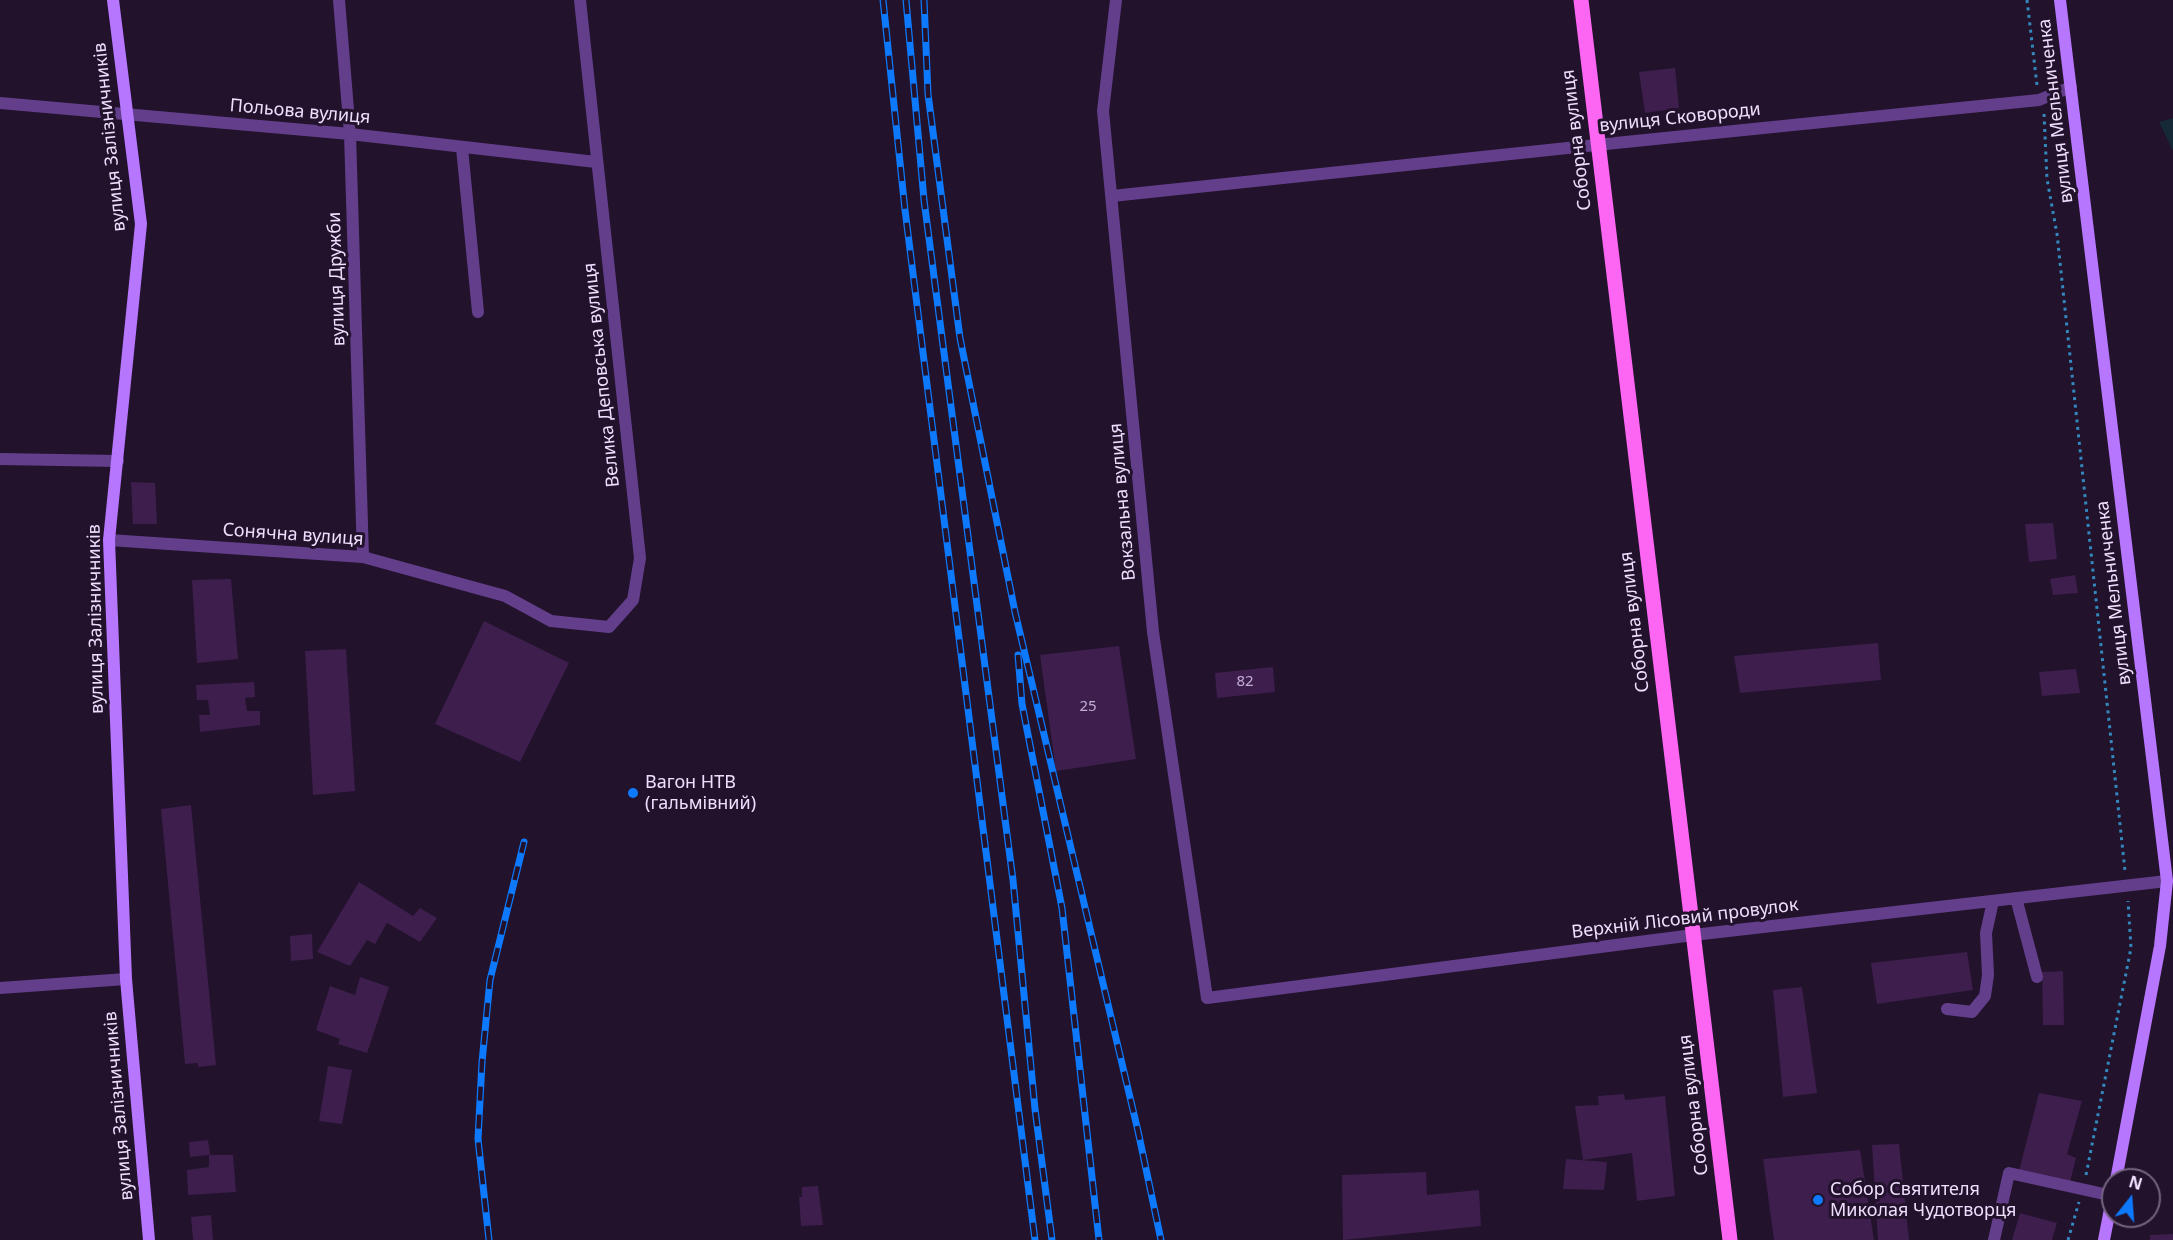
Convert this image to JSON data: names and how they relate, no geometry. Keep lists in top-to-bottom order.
{
  "streets": {
    "main road": ["вулиця Мельниченка", "вулиця Залізничників", "Соборна вулиця"],
    "street": [
      "Польова вулиця",
      "вулиця Сковороди",
      "вулиця Дружби",
      "Велика Деповська вулиця",
      "Вокзальна вулиця",
      "Сонячна вулиця",
      "Верхній Лісовий провулок"
    ]
  },
  "crossings": [
    ["вулиця Мельниченка", "вулиця Сковороди"],
    ["вулиця Мельниченка", "Верхній Лісовий провулок"],
    ["Польова вулиця", "вулиця Залізничників"],
    ["Польова вулиця", "вулиця Дружби"],
    ["Польова вулиця", "Велика Деповська вулиця"],
    ["вулиця Сковороди", "Соборна вулиця"],
    ["вулиця Сковороди", "Вокзальна вулиця"],
    ["вулиця Залізничників", "Сонячна вулиця"],
    ["Соборна вулиця", "Верхній Лісовий провулок"],
    ["вулиця Дружби", "Сонячна вулиця"],
    ["Велика Деповська вулиця", "Сонячна вулиця"],
    ["Вокзальна вулиця", "Верхній Лісовий провулок"]
  ],
  "places": ["Вагон НТВ (гальмівний)", "Собор Святителя Миколая Чудотворця"],
  "house_numbers": ["82", "25"],
  "north": "top"
}
